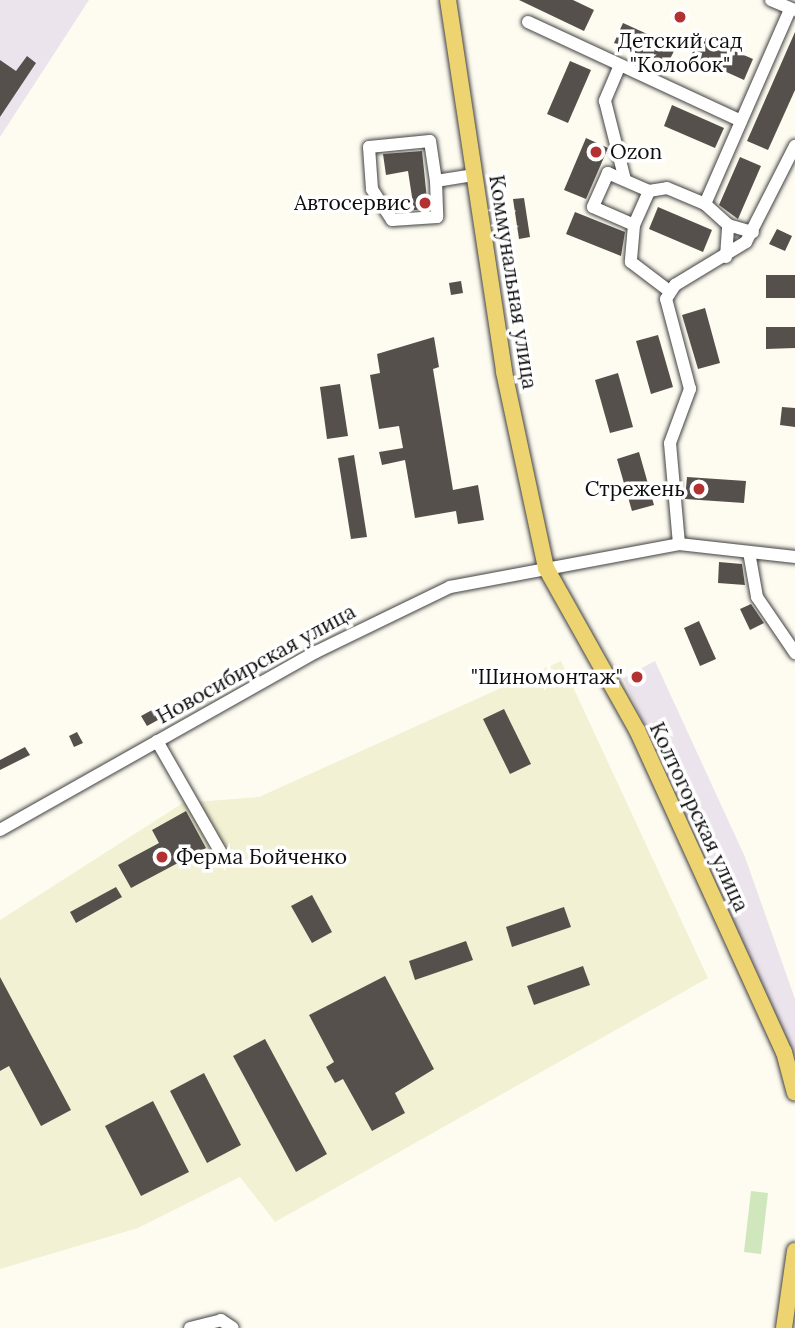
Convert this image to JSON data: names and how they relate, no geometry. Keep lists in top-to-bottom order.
{
  "streets": {
    "main road": ["Коммунальная улица", "Колтогорская улица"],
    "street": ["Новосибирская улица"]
  },
  "crossings": [
    ["Коммунальная улица", "Новосибирская улица"],
    ["Коммунальная улица", "Колтогорская улица"],
    ["Новосибирская улица", "Колтогорская улица"]
  ],
  "places": [
    "Детский сад \"Колобок\"",
    "Ozon",
    "Автосервис",
    "Стрежень",
    "\"Шиномонтаж\"",
    "Ферма Бойченко"
  ]
}
